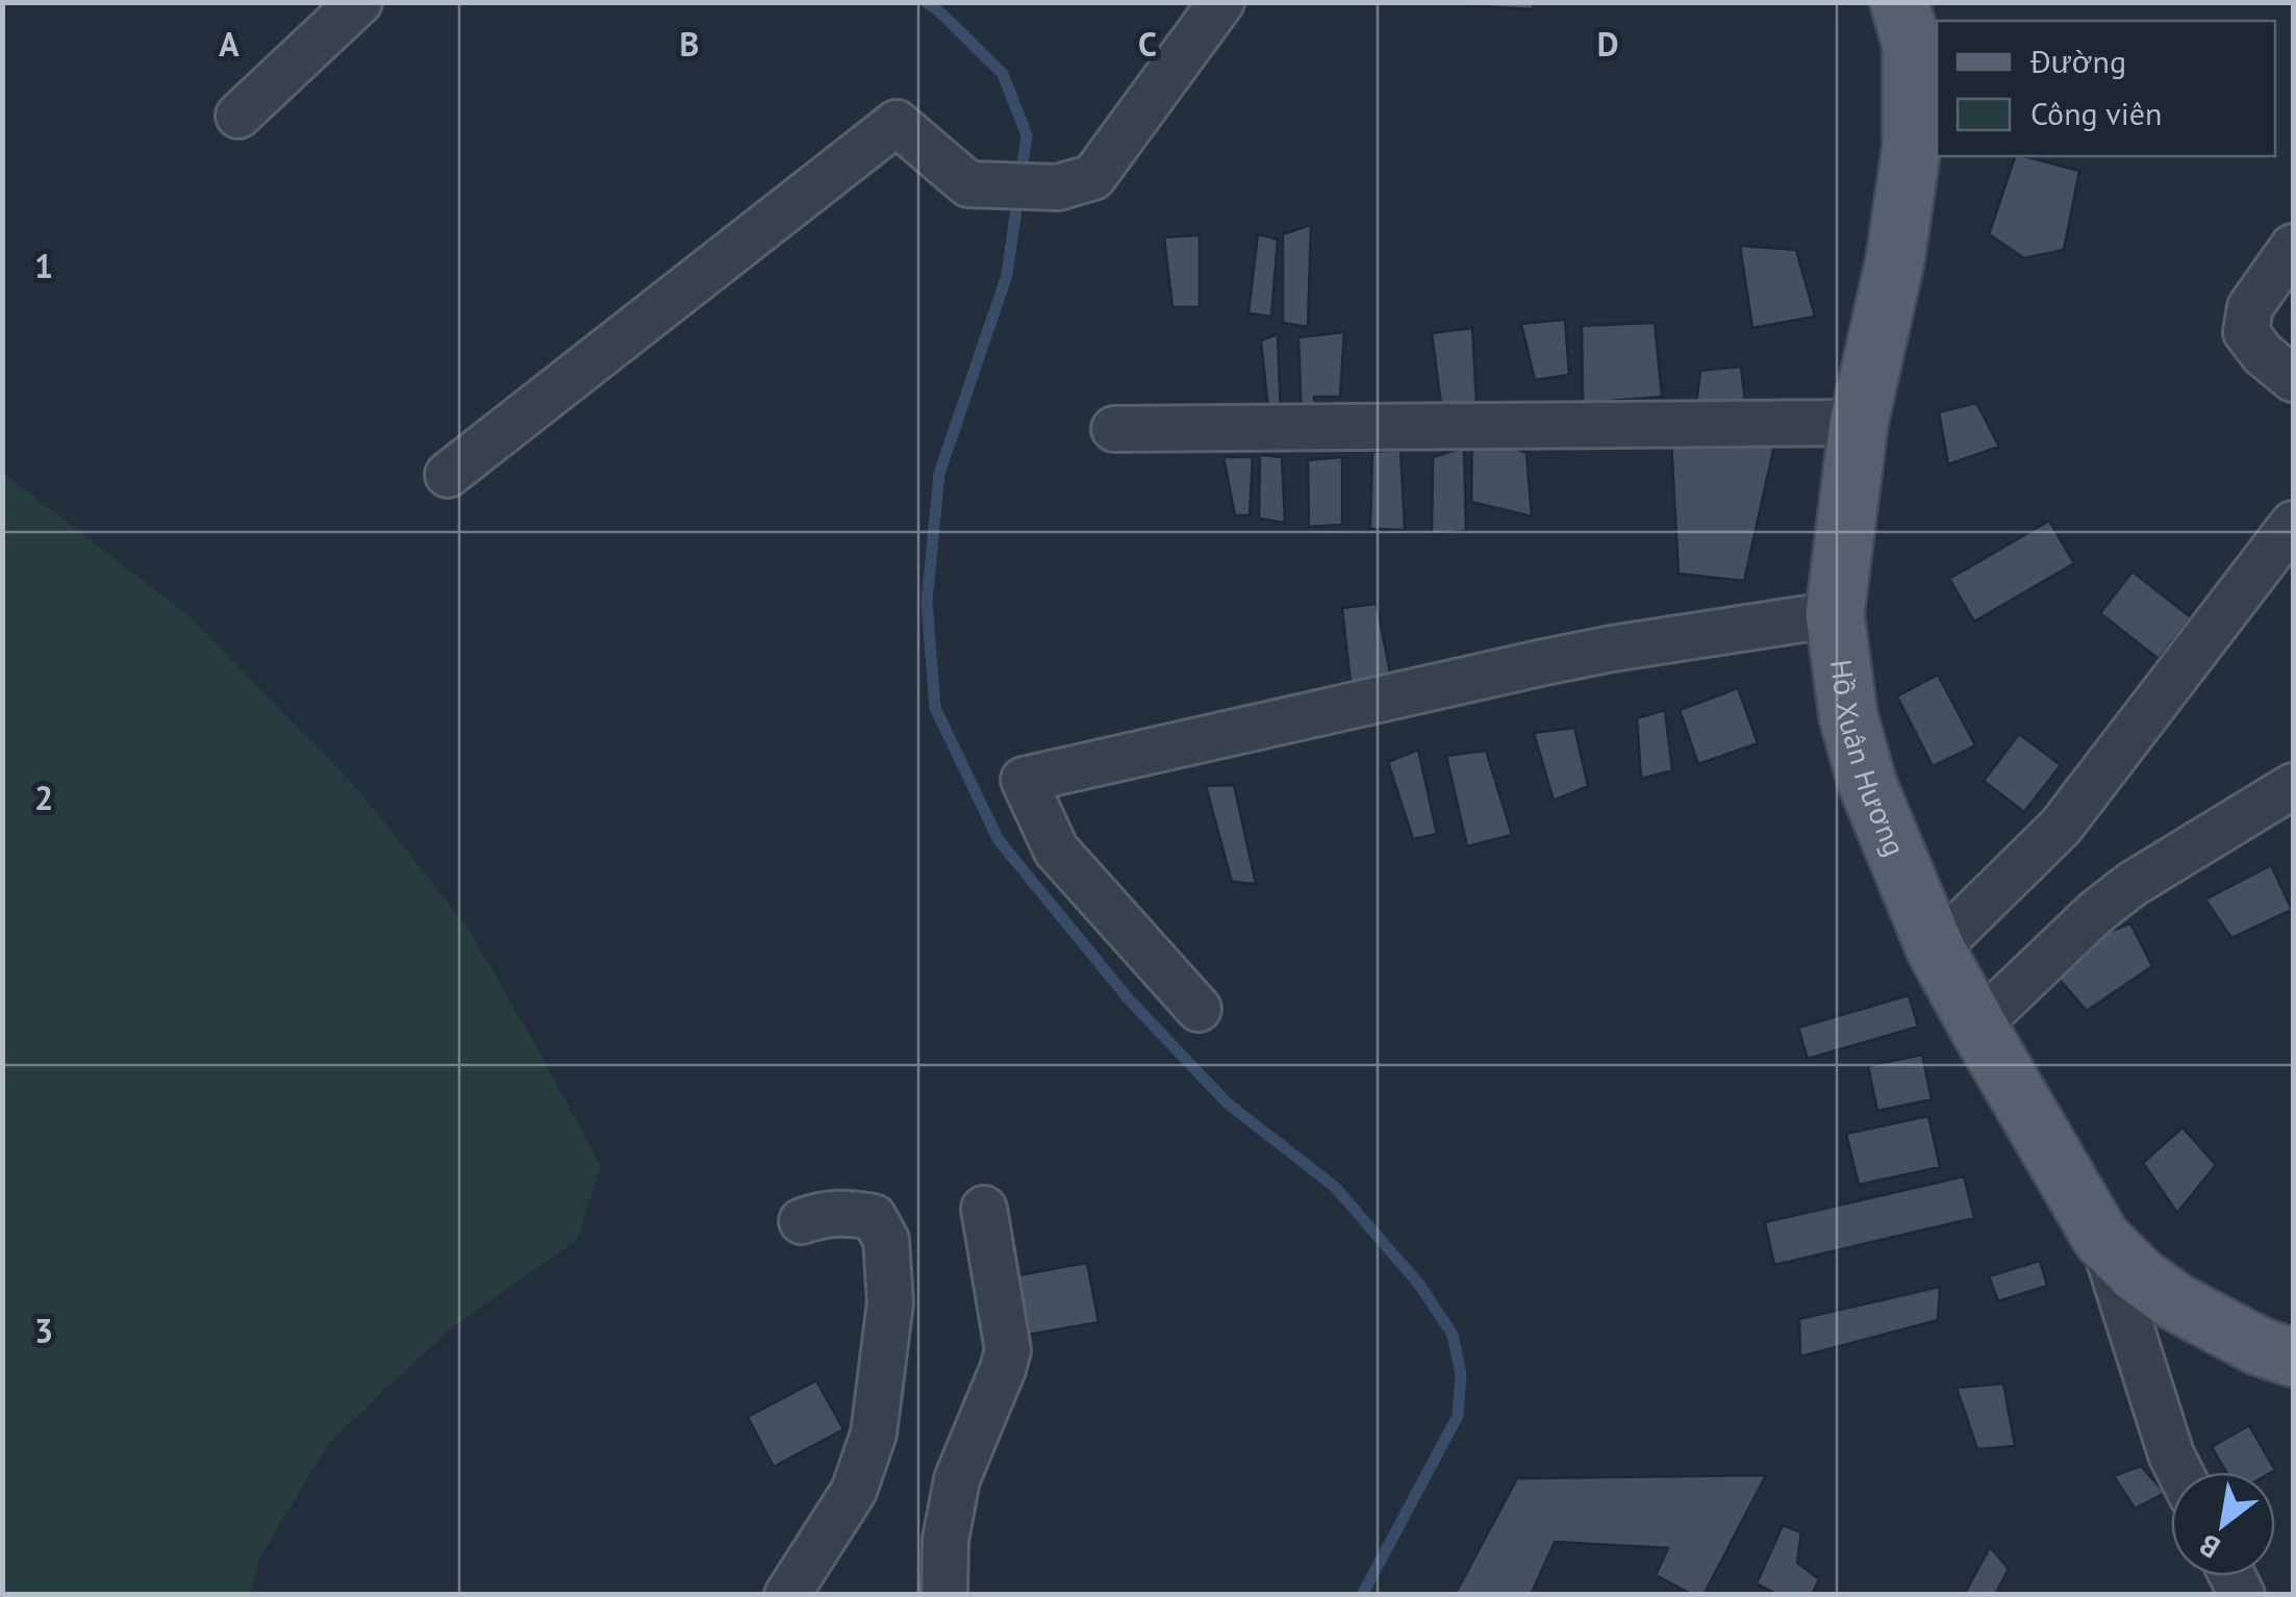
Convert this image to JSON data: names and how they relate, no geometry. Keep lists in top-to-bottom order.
{
  "streets": {
    "main road": ["Hồ Xuân Hương"]
  },
  "legend": ["Đường", "Công viên"],
  "north": "bottom left",
  "grid": {
    "columns": [
      "A",
      "B",
      "C",
      "D"
    ],
    "rows": ["1", "2", "3"]
  }
}
